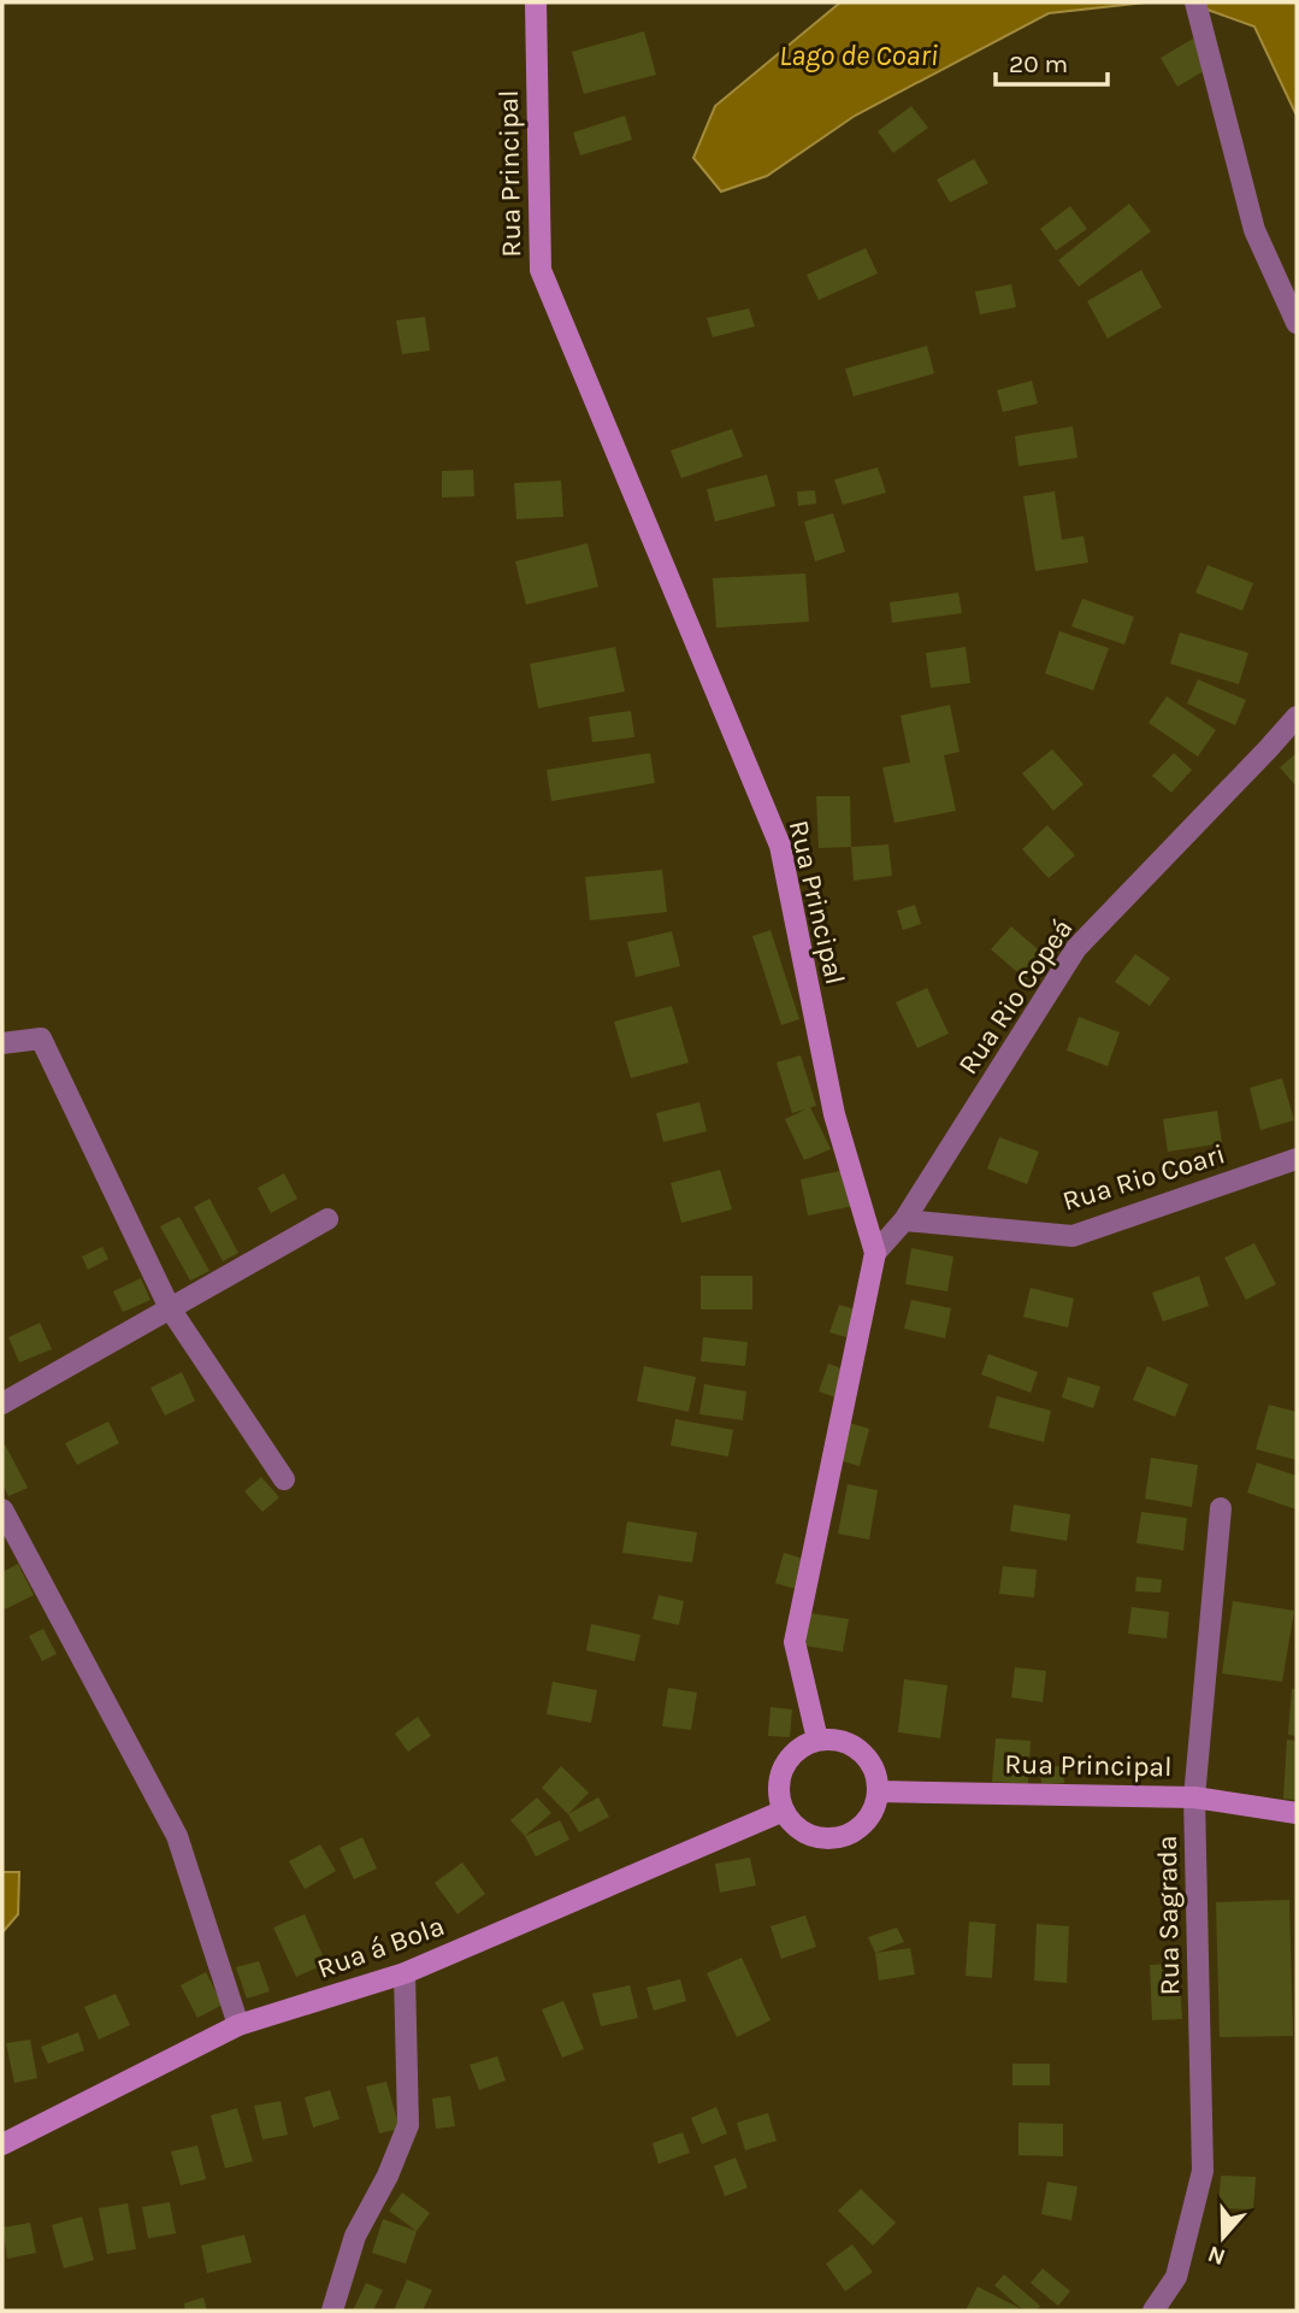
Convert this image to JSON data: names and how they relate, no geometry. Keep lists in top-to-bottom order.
{
  "streets": {
    "street": [
      "Rua Principal",
      "Rua Rio Copeá",
      "Rua Rio Coari",
      "Rua Sagrada",
      "Rua á Bola"
    ]
  },
  "crossings": [
    ["Rua Principal", "Rua Rio Copeá"],
    ["Rua Principal", "Rua Sagrada"],
    ["Rua Principal", "Rua á Bola"],
    ["Rua Rio Copeá", "Rua Rio Coari"]
  ],
  "water": ["Lago de Coari"],
  "scale_bar": "20 m",
  "north": "bottom"
}
